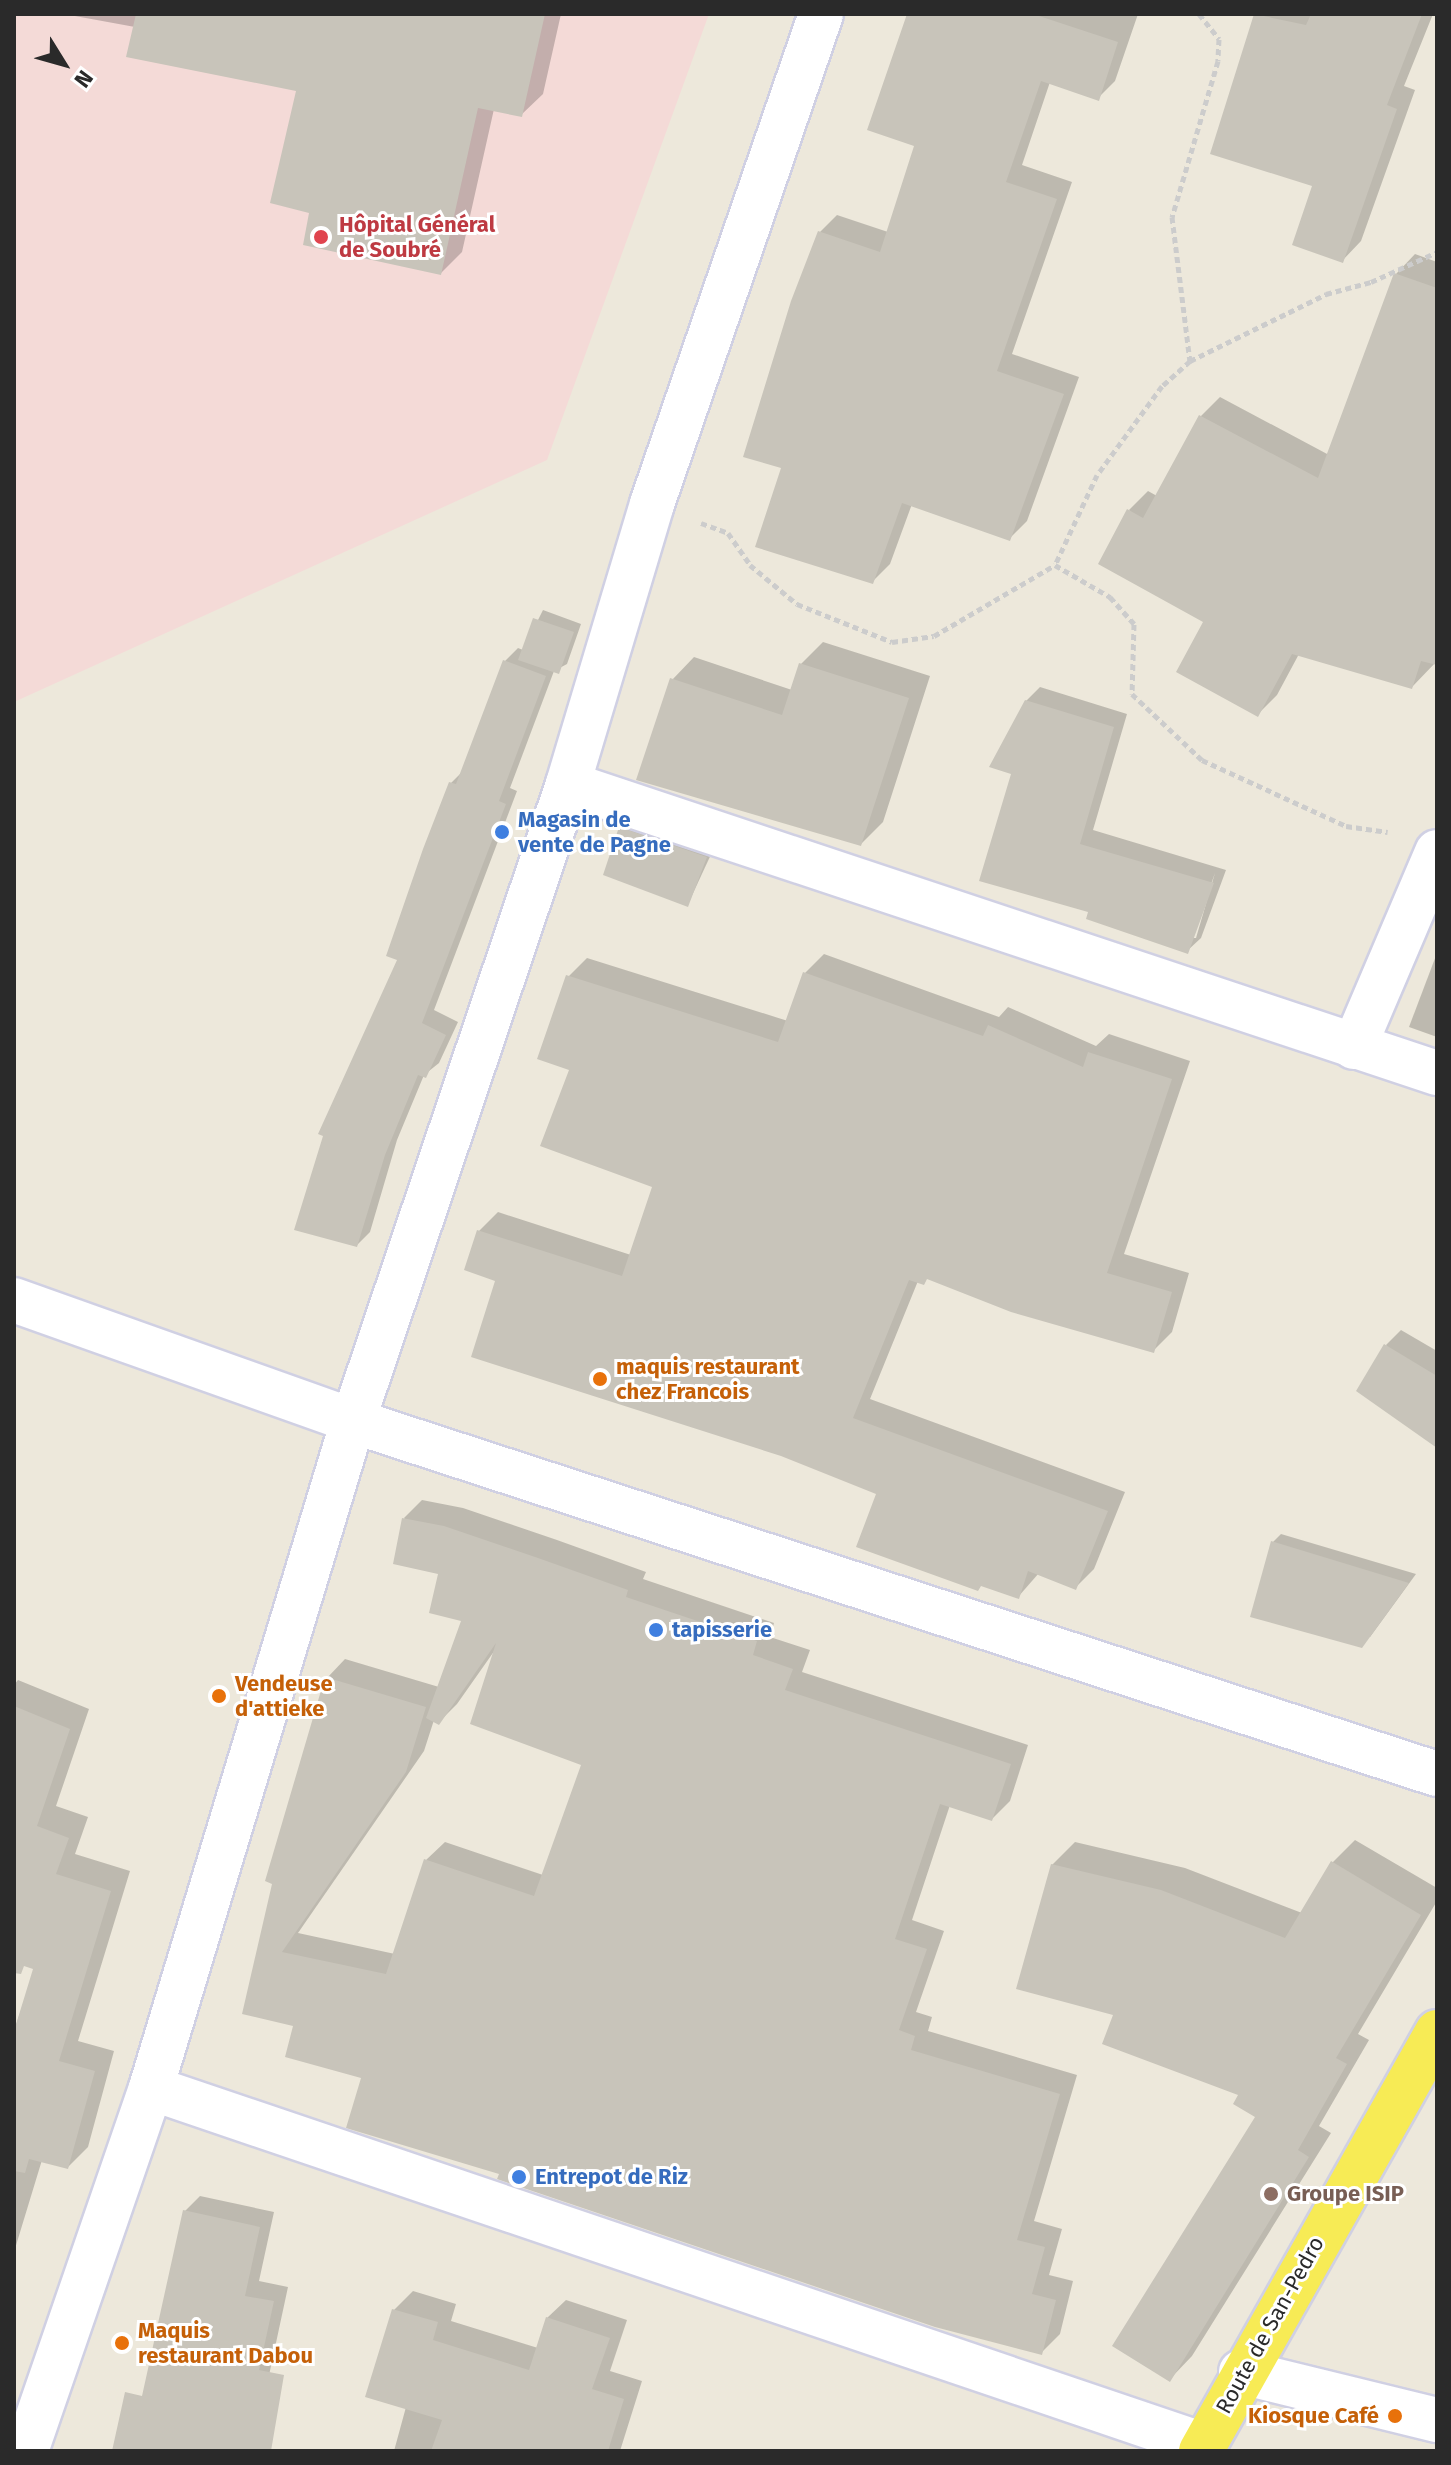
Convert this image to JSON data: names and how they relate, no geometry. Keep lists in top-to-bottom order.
{
  "streets": {
    "main road": ["Route de San-Pedro"]
  },
  "places": [
    "Hôpital Général de Soubré",
    "Magasin de vente de Pagne",
    "maquis restaurant chez Francois",
    "tapisserie",
    "Vendeuse d'attieke",
    "Entrepot de Riz",
    "Groupe ISIP",
    "Maquis restaurant Dabou",
    "Kiosque Café"
  ],
  "north": "bottom right"
}
